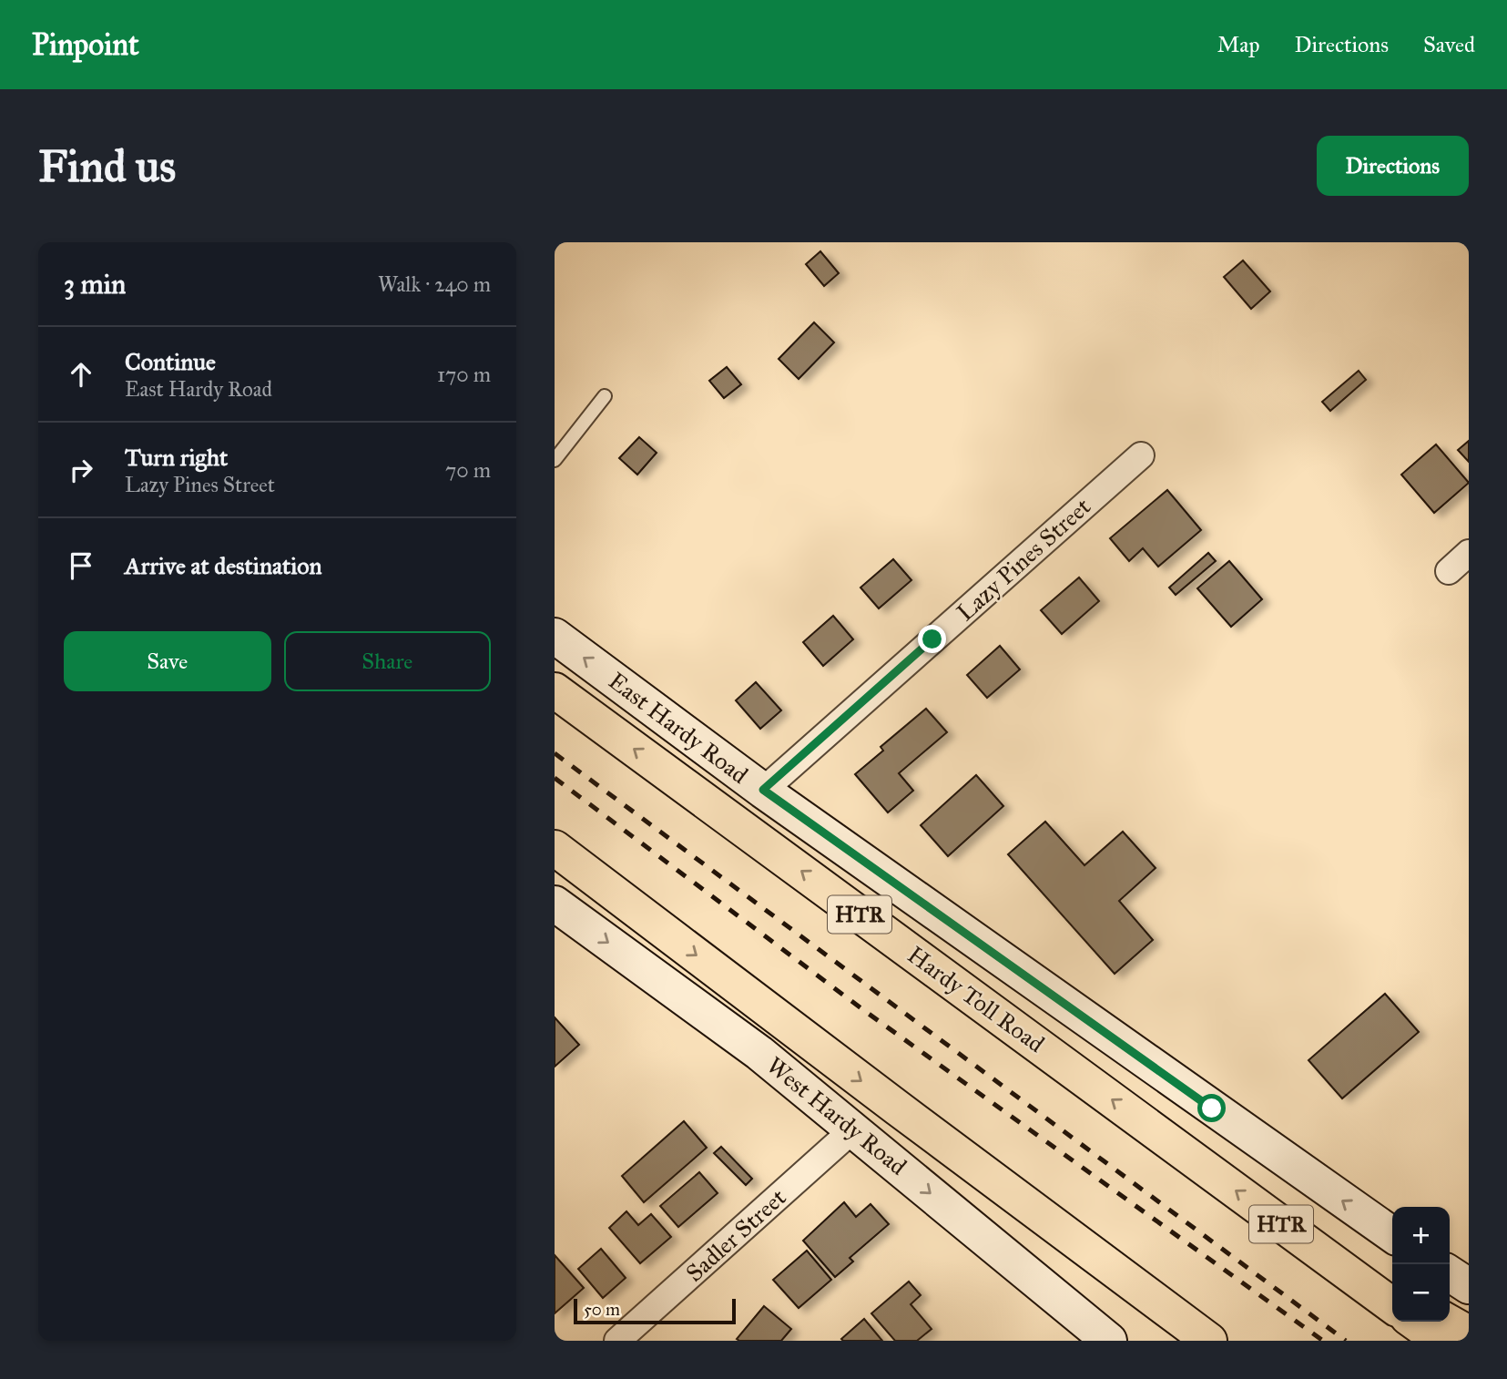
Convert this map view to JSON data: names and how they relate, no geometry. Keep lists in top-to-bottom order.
{
  "streets": {
    "highway": ["HTR", "Hardy Toll Road"],
    "main road": ["East Hardy Road", "West Hardy Road"],
    "street": ["Lazy Pines Street", "Sadler Street"]
  },
  "crossings": [
    ["Lazy Pines Street", "East Hardy Road"],
    ["West Hardy Road", "Sadler Street"]
  ],
  "one_way": ["East Hardy Road", "West Hardy Road"],
  "scale_bar": "50 m",
  "page": {
    "header": "Pinpoint",
    "nav": ["Map", "Directions", "Saved"],
    "buttons": [
      "Directions",
      ["Save", "Share"]
    ],
    "title": "Find us",
    "heading": ["3 min", "Walk · 240 m"],
    "list": [
      ["Continue", "East Hardy Road", "170 m"],
      ["Turn right", "Lazy Pines Street", "70 m"],
      "Arrive at destination"
    ],
    "map_buttons": ["+", "−"],
    "scale": "50 m"
  }
}
